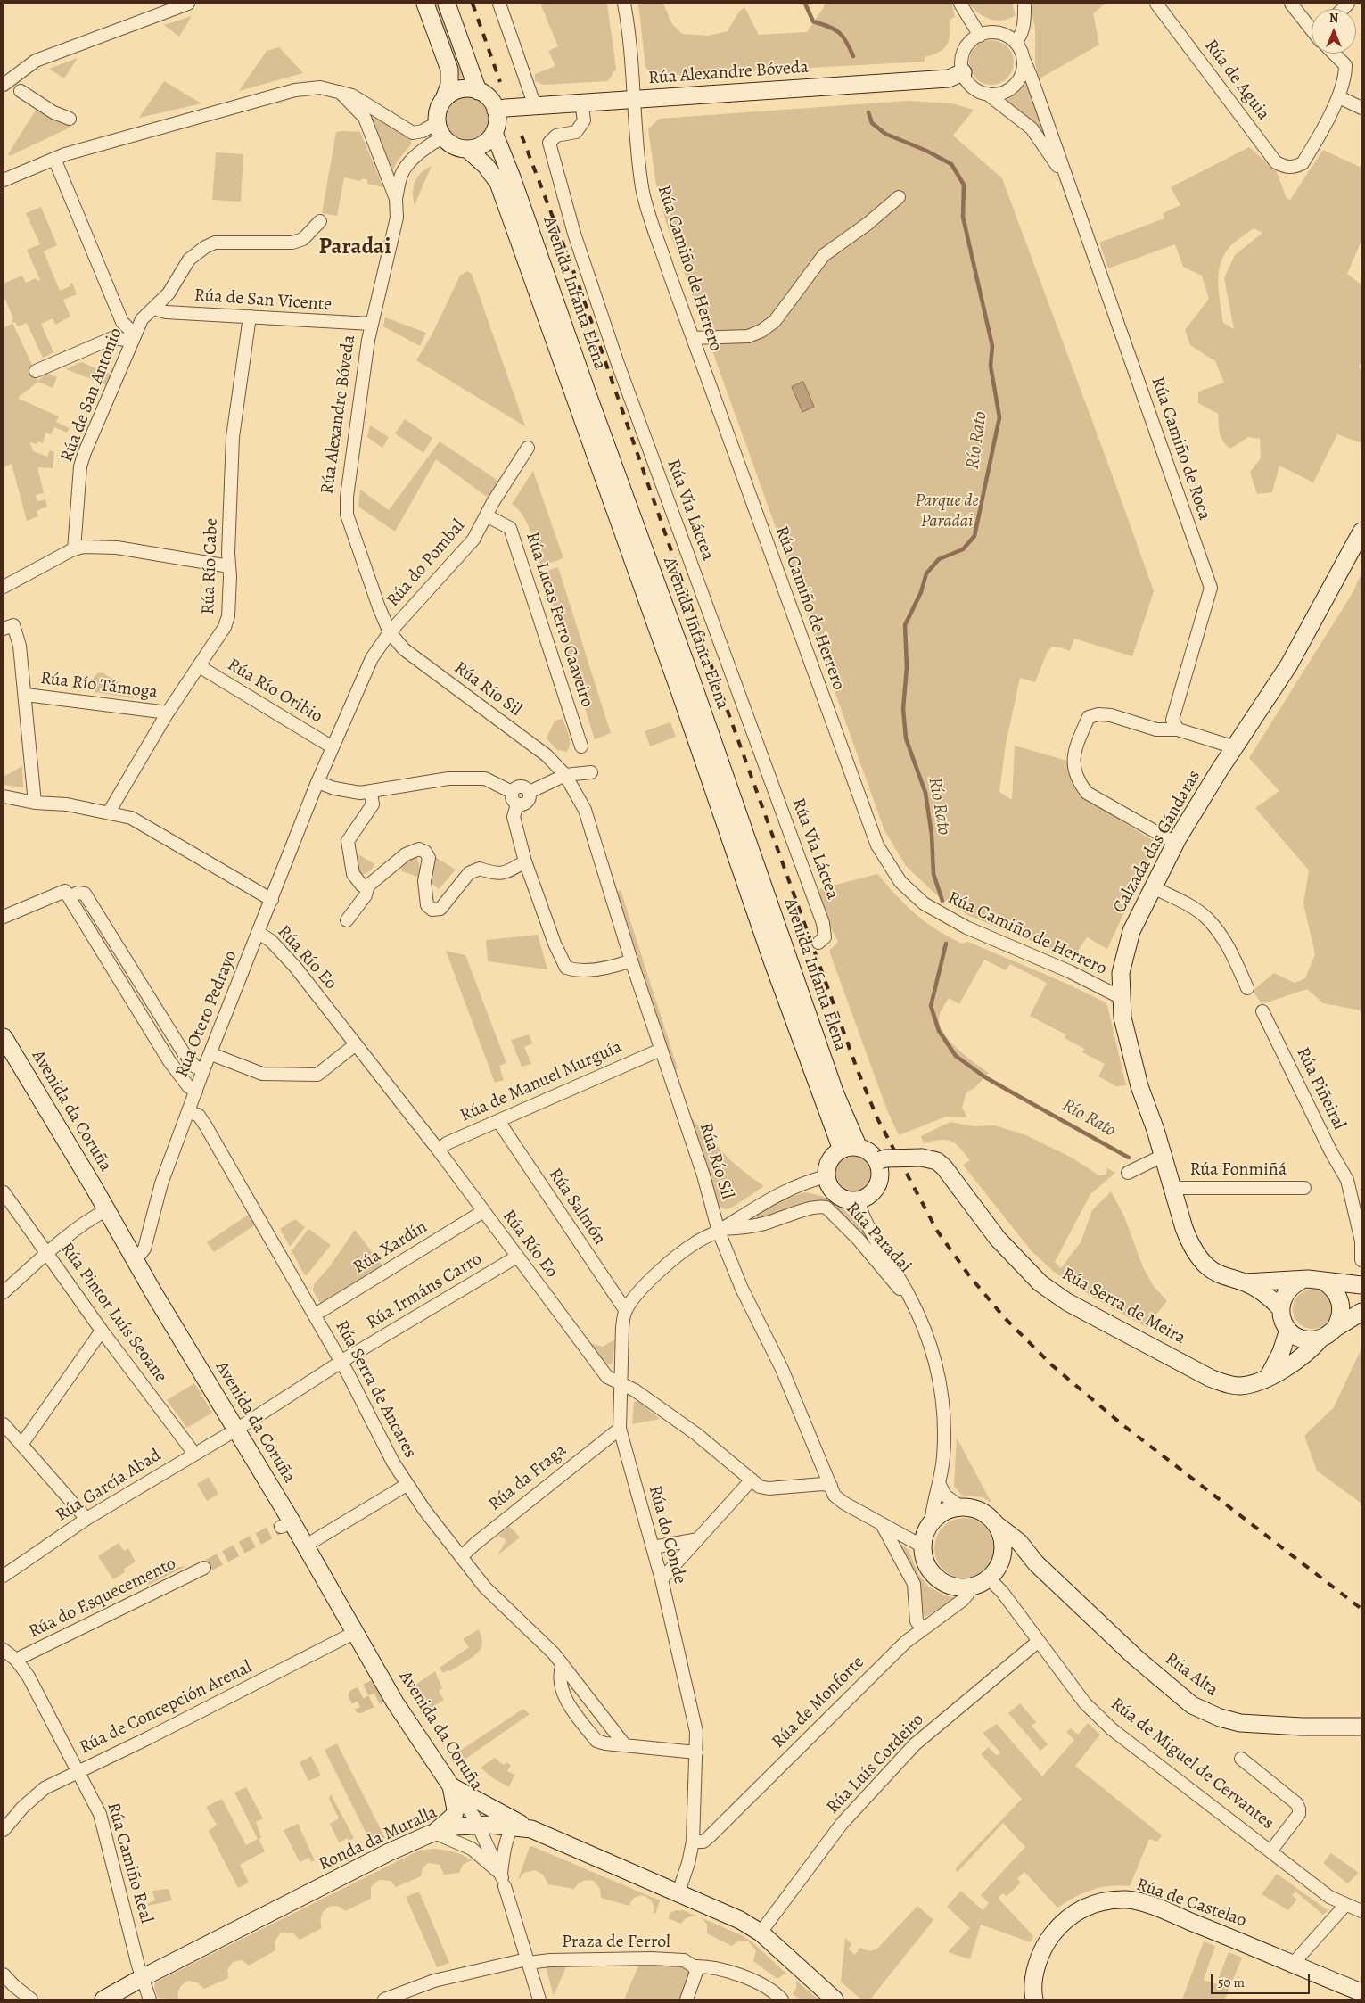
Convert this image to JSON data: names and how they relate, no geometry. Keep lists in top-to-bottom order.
{
  "streets": {
    "street": [
      "Rúa Alexandre Bóveda",
      "Rúa de Aguia",
      "Rúa Camiño de Herrero",
      "Avenida Infanta Elena",
      "Rúa de San Vicente",
      "Rúa de San Antonio",
      "Rúa Camiño de Roca",
      "Rúa Vía Láctea",
      "Rúa do Pombal",
      "Rúa Río Cabe",
      "Rúa Lucas Ferro Caaveiro",
      "Rúa Río Támoga",
      "Rúa Río Sil",
      "Rúa Río Oribio",
      "Calzada das Gándaras",
      "Rúa Río Eo",
      "Rúa Otero Pedrayo",
      "Rúa de Manuel Murguía",
      "Rúa Piñeiral",
      "Avenida da Coruña",
      "Rúa Fonmiñá",
      "Rúa Salmón",
      "Rúa Paradai",
      "Rúa Xardín",
      "Rúa Irmáns Carro",
      "Rúa Serra de Meira",
      "Rúa Pintor Luís Seoane",
      "Rúa Serra de Ancares",
      "Rúa da Fraga",
      "Rúa García Abad",
      "Rúa do Conde",
      "Rúa do Esquecemento",
      "Rúa Alta",
      "Rúa de Monforte",
      "Rúa de Concepción Arenal",
      "Rúa Luís Cordeiro",
      "Rúa de Miguel de Cervantes",
      "Ronda da Muralla",
      "Rúa Camiño Real",
      "Rúa de Castelao",
      "Praza de Ferrol"
    ]
  },
  "crossings": [
    ["Rúa Alexandre Bóveda", "Rúa Camiño de Herrero"],
    ["Rúa Alexandre Bóveda", "Avenida Infanta Elena"],
    ["Rúa Alexandre Bóveda", "Rúa de San Vicente"],
    ["Rúa Alexandre Bóveda", "Rúa Camiño de Roca"],
    ["Rúa Alexandre Bóveda", "Rúa Vía Láctea"],
    ["Rúa Alexandre Bóveda", "Rúa do Pombal"],
    ["Rúa Alexandre Bóveda", "Rúa Río Sil"],
    ["Rúa Alexandre Bóveda", "Rúa Otero Pedrayo"],
    ["Rúa Camiño de Herrero", "Calzada das Gándaras"],
    ["Avenida Infanta Elena", "Rúa Paradai"],
    ["Avenida Infanta Elena", "Rúa Serra de Meira"],
    ["Avenida Infanta Elena", "Rúa do Conde"],
    ["Rúa de San Vicente", "Rúa de San Antonio"],
    ["Rúa de San Vicente", "Rúa Río Cabe"],
    ["Rúa do Pombal", "Rúa Lucas Ferro Caaveiro"],
    ["Rúa do Pombal", "Rúa Río Sil"],
    ["Rúa do Pombal", "Rúa Otero Pedrayo"],
    ["Rúa Río Cabe", "Rúa Río Támoga"],
    ["Rúa Río Cabe", "Rúa Río Oribio"],
    ["Rúa Río Sil", "Rúa Río Eo"],
    ["Rúa Río Sil", "Rúa Otero Pedrayo"],
    ["Rúa Río Sil", "Rúa de Manuel Murguía"],
    ["Rúa Río Sil", "Rúa Paradai"],
    ["Rúa Río Sil", "Rúa do Conde"],
    ["Rúa Río Sil", "Rúa Alta"],
    ["Rúa Río Sil", "Rúa de Monforte"],
    ["Rúa Río Sil", "Rúa de Miguel de Cervantes"],
    ["Rúa Río Oribio", "Rúa Otero Pedrayo"],
    ["Calzada das Gándaras", "Rúa Fonmiñá"],
    ["Rúa Río Eo", "Rúa Otero Pedrayo"],
    ["Rúa Río Eo", "Rúa de Manuel Murguía"],
    ["Rúa Río Eo", "Rúa Irmáns Carro"],
    ["Rúa Río Eo", "Rúa do Conde"],
    ["Rúa Otero Pedrayo", "Avenida da Coruña"],
    ["Rúa Otero Pedrayo", "Rúa Serra de Ancares"],
    ["Rúa de Manuel Murguía", "Rúa Salmón"],
    ["Avenida da Coruña", "Rúa Irmáns Carro"],
    ["Avenida da Coruña", "Rúa García Abad"],
    ["Avenida da Coruña", "Rúa de Concepción Arenal"],
    ["Avenida da Coruña", "Ronda da Muralla"],
    ["Avenida da Coruña", "Praza de Ferrol"],
    ["Rúa Salmón", "Rúa do Conde"],
    ["Rúa Paradai", "Rúa Serra de Meira"],
    ["Rúa Paradai", "Rúa do Conde"],
    ["Rúa Paradai", "Rúa Alta"],
    ["Rúa Paradai", "Rúa de Monforte"],
    ["Rúa Paradai", "Rúa de Miguel de Cervantes"],
    ["Rúa Irmáns Carro", "Rúa Serra de Ancares"],
    ["Rúa Irmáns Carro", "Rúa García Abad"],
    ["Rúa Serra de Meira", "Rúa do Conde"],
    ["Rúa Pintor Luís Seoane", "Rúa García Abad"],
    ["Rúa Serra de Ancares", "Rúa da Fraga"],
    ["Rúa da Fraga", "Rúa do Conde"],
    ["Rúa do Conde", "Rúa de Monforte"],
    ["Rúa do Conde", "Ronda da Muralla"],
    ["Rúa do Esquecemento", "Rúa Camiño Real"],
    ["Rúa Alta", "Rúa de Monforte"],
    ["Rúa Alta", "Rúa de Miguel de Cervantes"],
    ["Rúa de Monforte", "Rúa de Miguel de Cervantes"],
    ["Rúa de Concepción Arenal", "Rúa Camiño Real"],
    ["Rúa Luís Cordeiro", "Rúa de Miguel de Cervantes"],
    ["Rúa Luís Cordeiro", "Ronda da Muralla"],
    ["Ronda da Muralla", "Rúa Camiño Real"]
  ],
  "districts": ["Paradai"],
  "water": ["Río Rato"],
  "parks": ["Parque de Paradai"],
  "scale_bar": "50 m",
  "north": "top"
}
